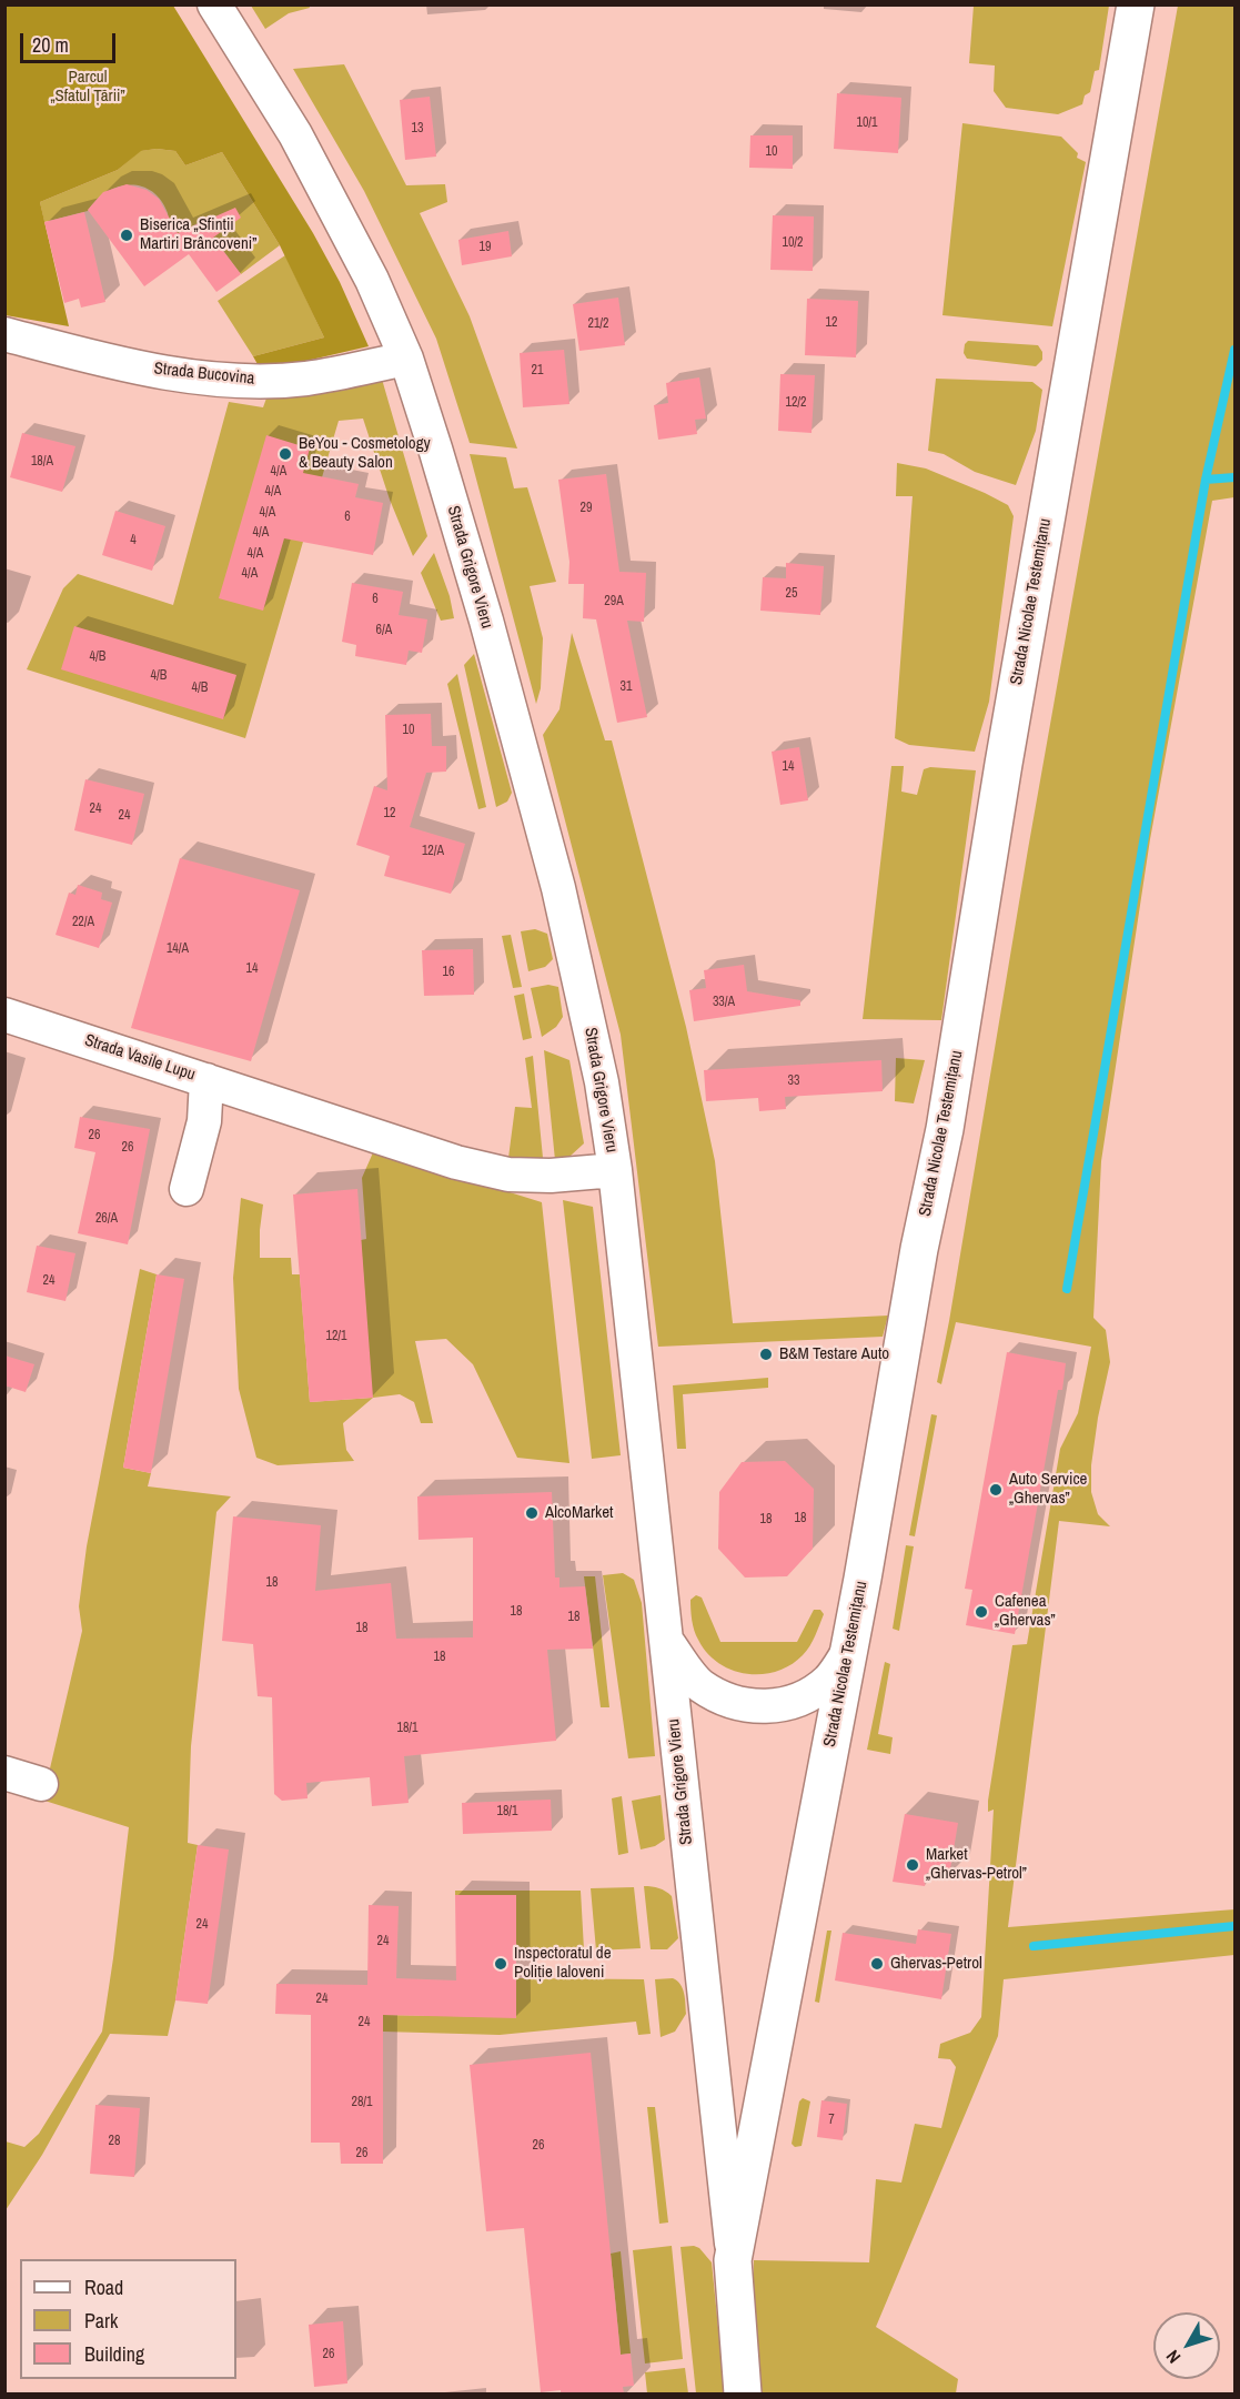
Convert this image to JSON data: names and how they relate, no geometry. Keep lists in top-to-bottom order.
{
  "streets": {
    "main road": ["Strada Grigore Vieru", "Strada Nicolae Testemițanu"],
    "street": ["Strada Bucovina", "Strada Vasile Lupu"]
  },
  "crossings": [
    ["Strada Bucovina", "Strada Grigore Vieru"],
    ["Strada Grigore Vieru", "Strada Nicolae Testemițanu"],
    ["Strada Grigore Vieru", "Strada Vasile Lupu"]
  ],
  "parks": ["Parcul „Sfatul Țării”"],
  "places": [
    "Biserica „Sfinții Martiri Brâncoveni”",
    "BeYou - Cosmetology & Beauty Salon",
    "B&M Testare Auto",
    "Auto Service „Ghervas”",
    "AlcoMarket",
    "Cafenea „Ghervas”",
    "Market „Ghervas-Petrol”",
    "Inspectoratul de Poliție Ialoveni",
    "Ghervas-Petrol"
  ],
  "house_numbers": [
    "10/1",
    "13",
    "10",
    "10/2",
    "19",
    "12",
    "21/2",
    "21",
    "12/2",
    "18/A",
    "4/A",
    "4/A",
    "29",
    "4/A",
    "6",
    "4/A",
    "4",
    "4/A",
    "4/A",
    "25",
    "6",
    "29A",
    "6/A",
    "4/B",
    "4/B",
    "31",
    "4/B",
    "10",
    "14",
    "24",
    "12",
    "24",
    "12/A",
    "22/A",
    "14/A",
    "14",
    "16",
    "33/A",
    "33",
    "26",
    "26",
    "26/A",
    "24",
    "12/1",
    "18",
    "18",
    "18",
    "18",
    "18",
    "18",
    "18",
    "18/1",
    "18/1",
    "24",
    "24",
    "24",
    "24",
    "28/1",
    "7",
    "28",
    "26",
    "26",
    "26"
  ],
  "legend": ["Road", "Park", "Building"],
  "scale_bar": "20 m",
  "north": "bottom left"
}
